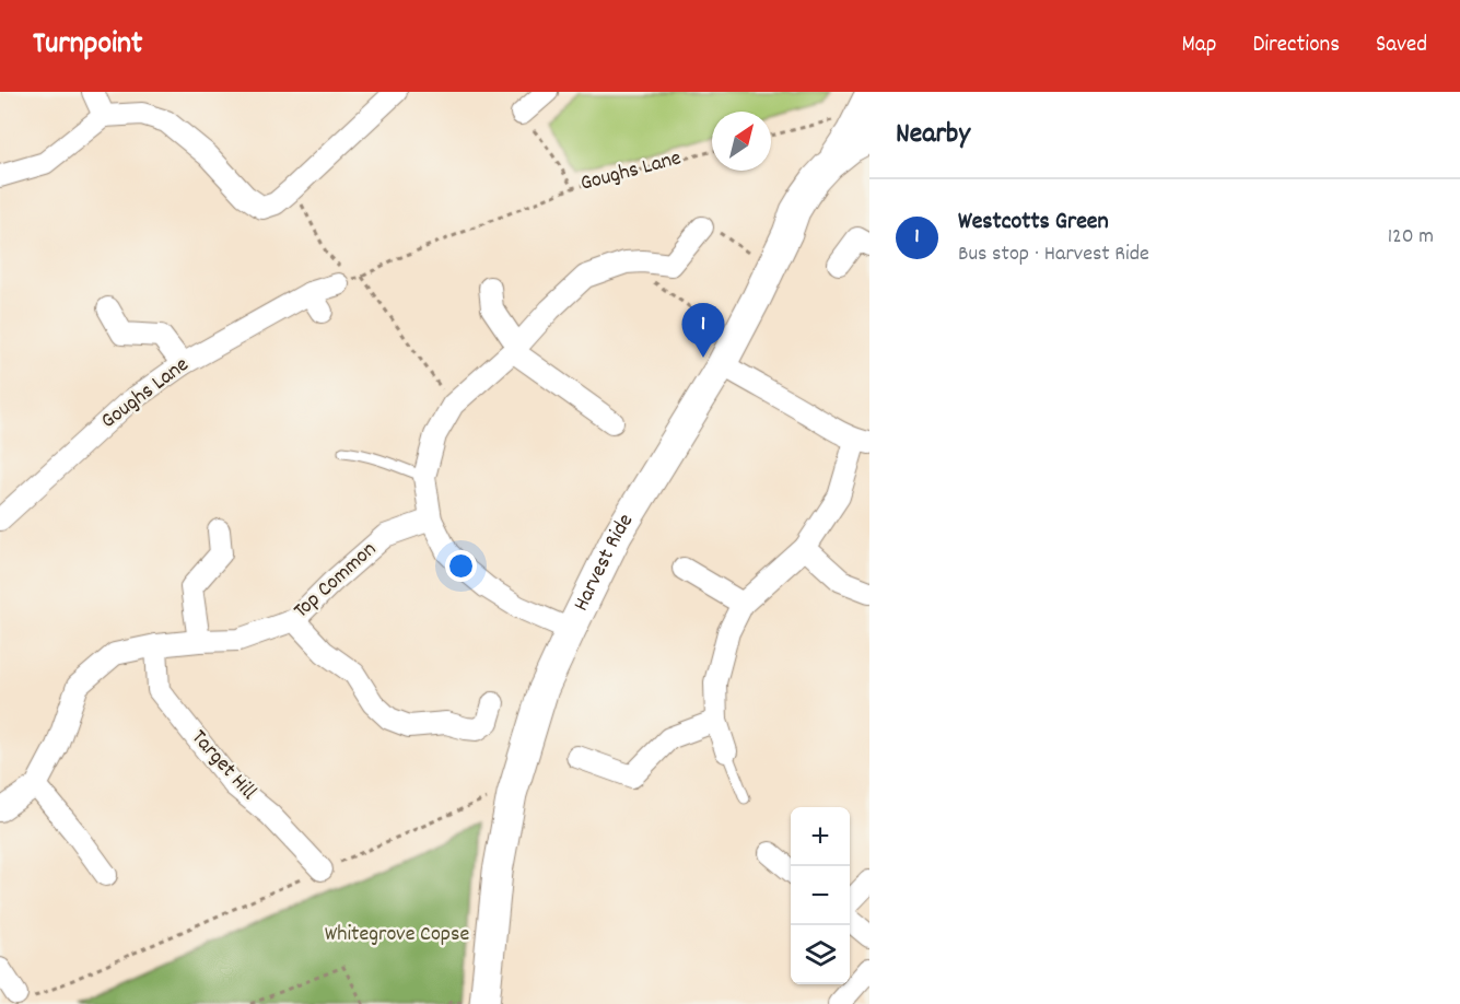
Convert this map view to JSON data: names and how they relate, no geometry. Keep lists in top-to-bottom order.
{
  "streets": {
    "street": [
      "Goughs Lane",
      "Harvest Ride",
      "Top Common",
      "Target Hill"
    ]
  },
  "crossings": [
    ["Top Common", "Target Hill"]
  ],
  "parks": ["Whitegrove Copse"],
  "north": "top right",
  "page": {
    "header": "Turnpoint",
    "nav": ["Map", "Directions", "Saved"],
    "heading": "Nearby",
    "list": [
      {
        "mark": "1",
        "name": "Westcotts Green",
        "note": "Bus stop · Harvest Ride",
        "value": "120 m"
      }
    ],
    "pins": "1",
    "map_buttons": ["+", "−"]
  }
}
